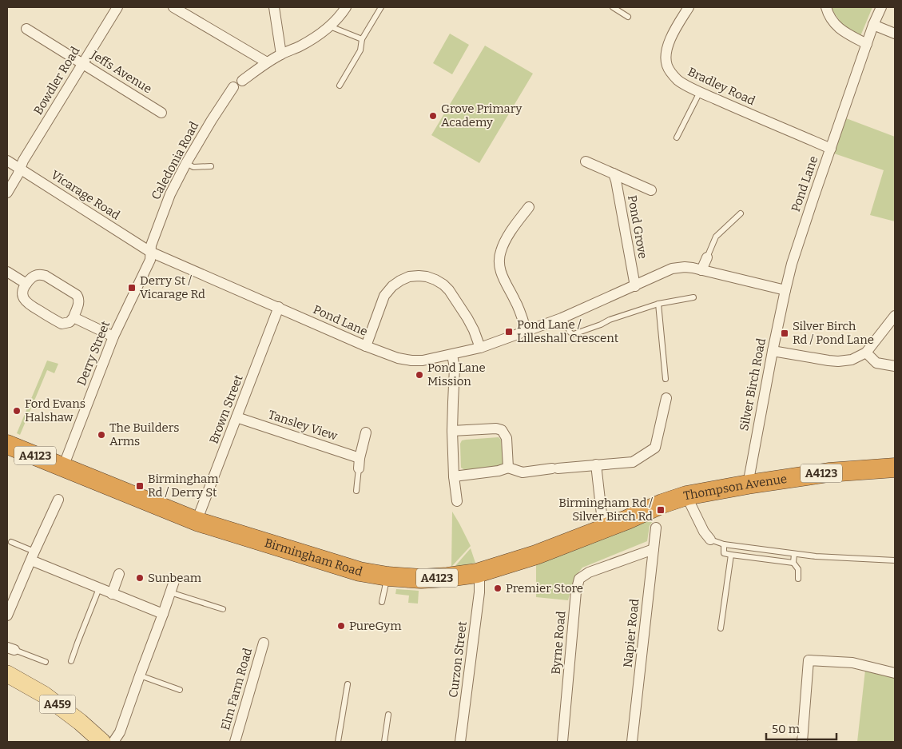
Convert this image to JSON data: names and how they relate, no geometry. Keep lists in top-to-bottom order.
{
  "streets": {
    "highway": ["A4123", "Thompson Avenue", "Birmingham Road"],
    "main road": ["A459"],
    "street": [
      "Jeffs Avenue",
      "Bowdler Road",
      "Bradley Road",
      "Caledonia Road",
      "Pond Lane",
      "Vicarage Road",
      "Pond Grove",
      "Derry Street",
      "Silver Birch Road",
      "Brown Street",
      "Tansley View",
      "Napier Road",
      "Byrne Road",
      "Curzon Street",
      "Elm Farm Road"
    ]
  },
  "crossings": [
    ["Jeffs Avenue", "Bowdler Road"],
    ["Bowdler Road", "Vicarage Road"],
    ["Bradley Road", "Pond Lane"],
    ["Caledonia Road", "Pond Lane"],
    ["Caledonia Road", "Vicarage Road"],
    ["Caledonia Road", "Derry Street"],
    ["Pond Lane", "Vicarage Road"],
    ["Pond Lane", "Pond Grove"],
    ["Pond Lane", "Derry Street"],
    ["Pond Lane", "Silver Birch Road"],
    ["Pond Lane", "Brown Street"],
    ["Vicarage Road", "Derry Street"],
    ["Derry Street", "Birmingham Road"],
    ["Silver Birch Road", "Thompson Avenue"],
    ["Brown Street", "Tansley View"],
    ["Brown Street", "Birmingham Road"],
    ["Thompson Avenue", "Birmingham Road"],
    ["Napier Road", "Byrne Road"]
  ],
  "places": {
    "other": [
      "Grove Primary Academy",
      "Pond Lane Mission",
      "Ford Evans Halshaw",
      "The Builders Arms",
      "Sunbeam",
      "Premier Store",
      "PureGym"
    ],
    "transit": [
      "Derry St / Vicarage Rd",
      "Pond Lane / Lilleshall Crescent",
      "Silver Birch Rd / Pond Lane",
      "Birmingham Rd / Derry St",
      "Birmingham Rd / Silver Birch Rd"
    ]
  },
  "scale_bar": "50 m"
}
